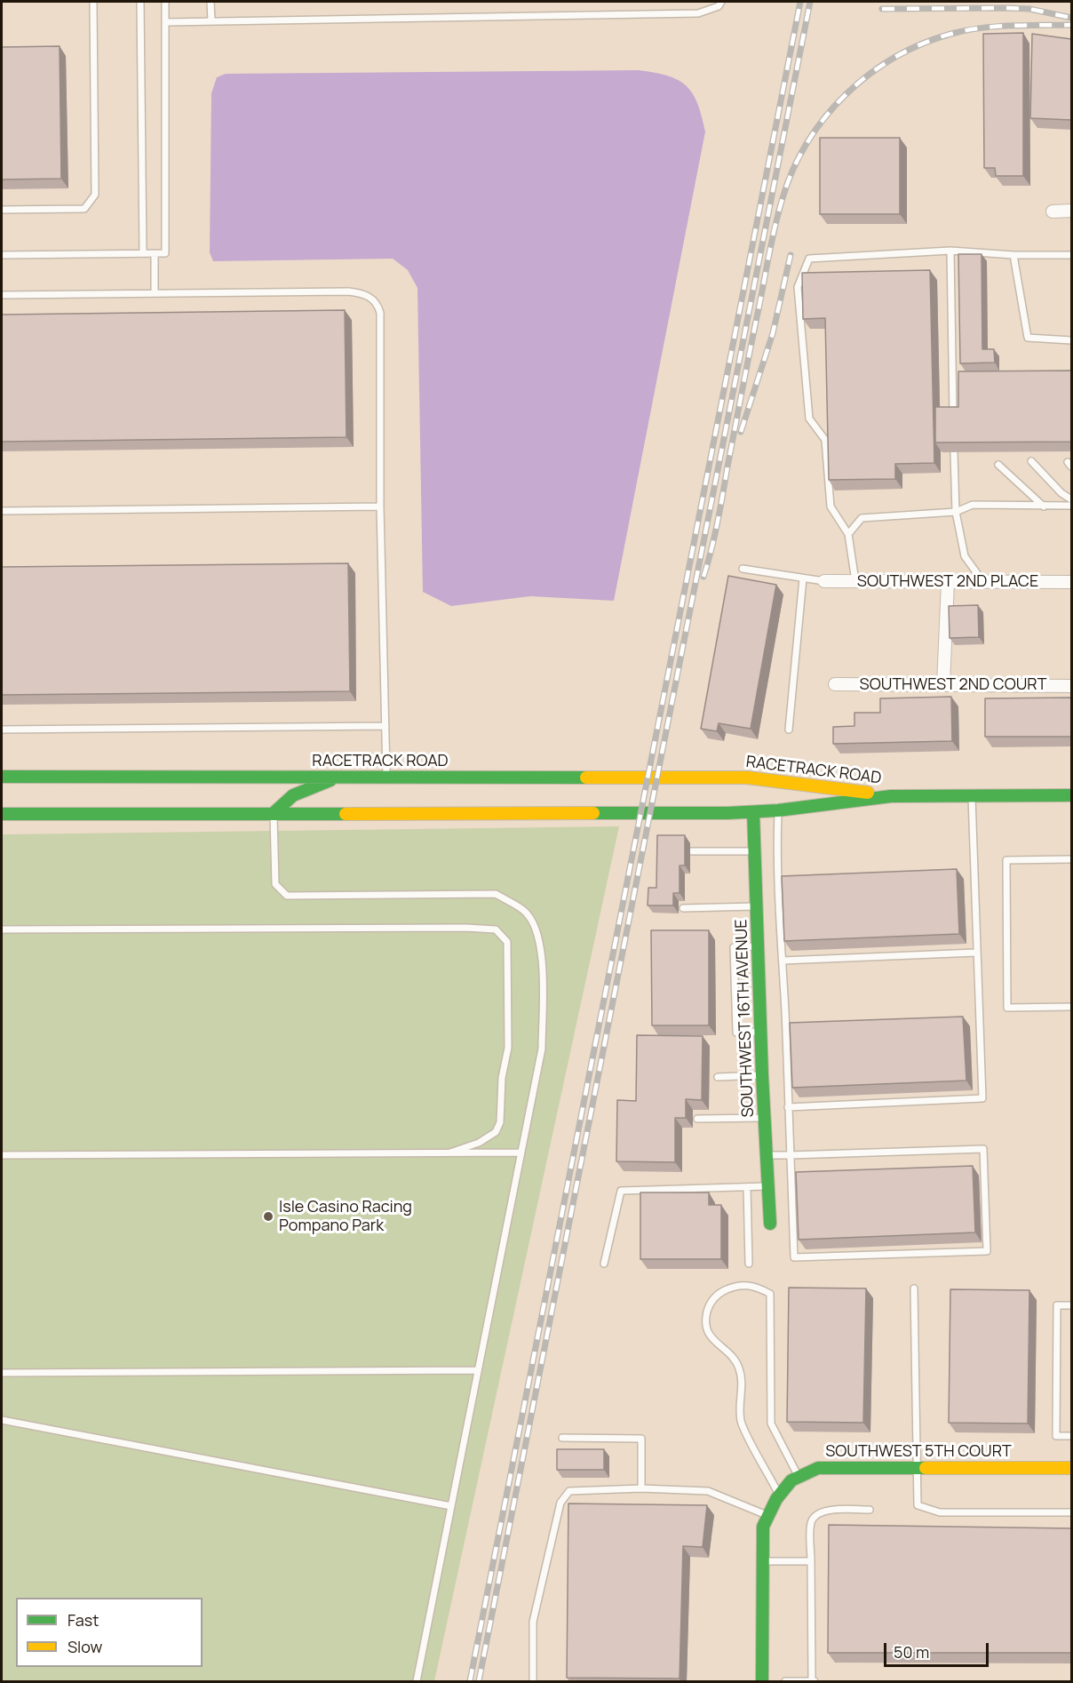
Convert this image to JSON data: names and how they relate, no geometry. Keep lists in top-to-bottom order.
{
  "streets": {
    "street": [
      "SOUTHWEST 2ND PLACE",
      "SOUTHWEST 2ND COURT",
      "RACETRACK ROAD",
      "SOUTHWEST 16TH AVENUE",
      "SOUTHWEST 5TH COURT"
    ]
  },
  "crossings": [
    ["RACETRACK ROAD", "SOUTHWEST 16TH AVENUE"]
  ],
  "places": ["Isle Casino Racing Pompano Park"],
  "legend": ["Fast", "Slow"],
  "scale_bar": "50 m"
}
